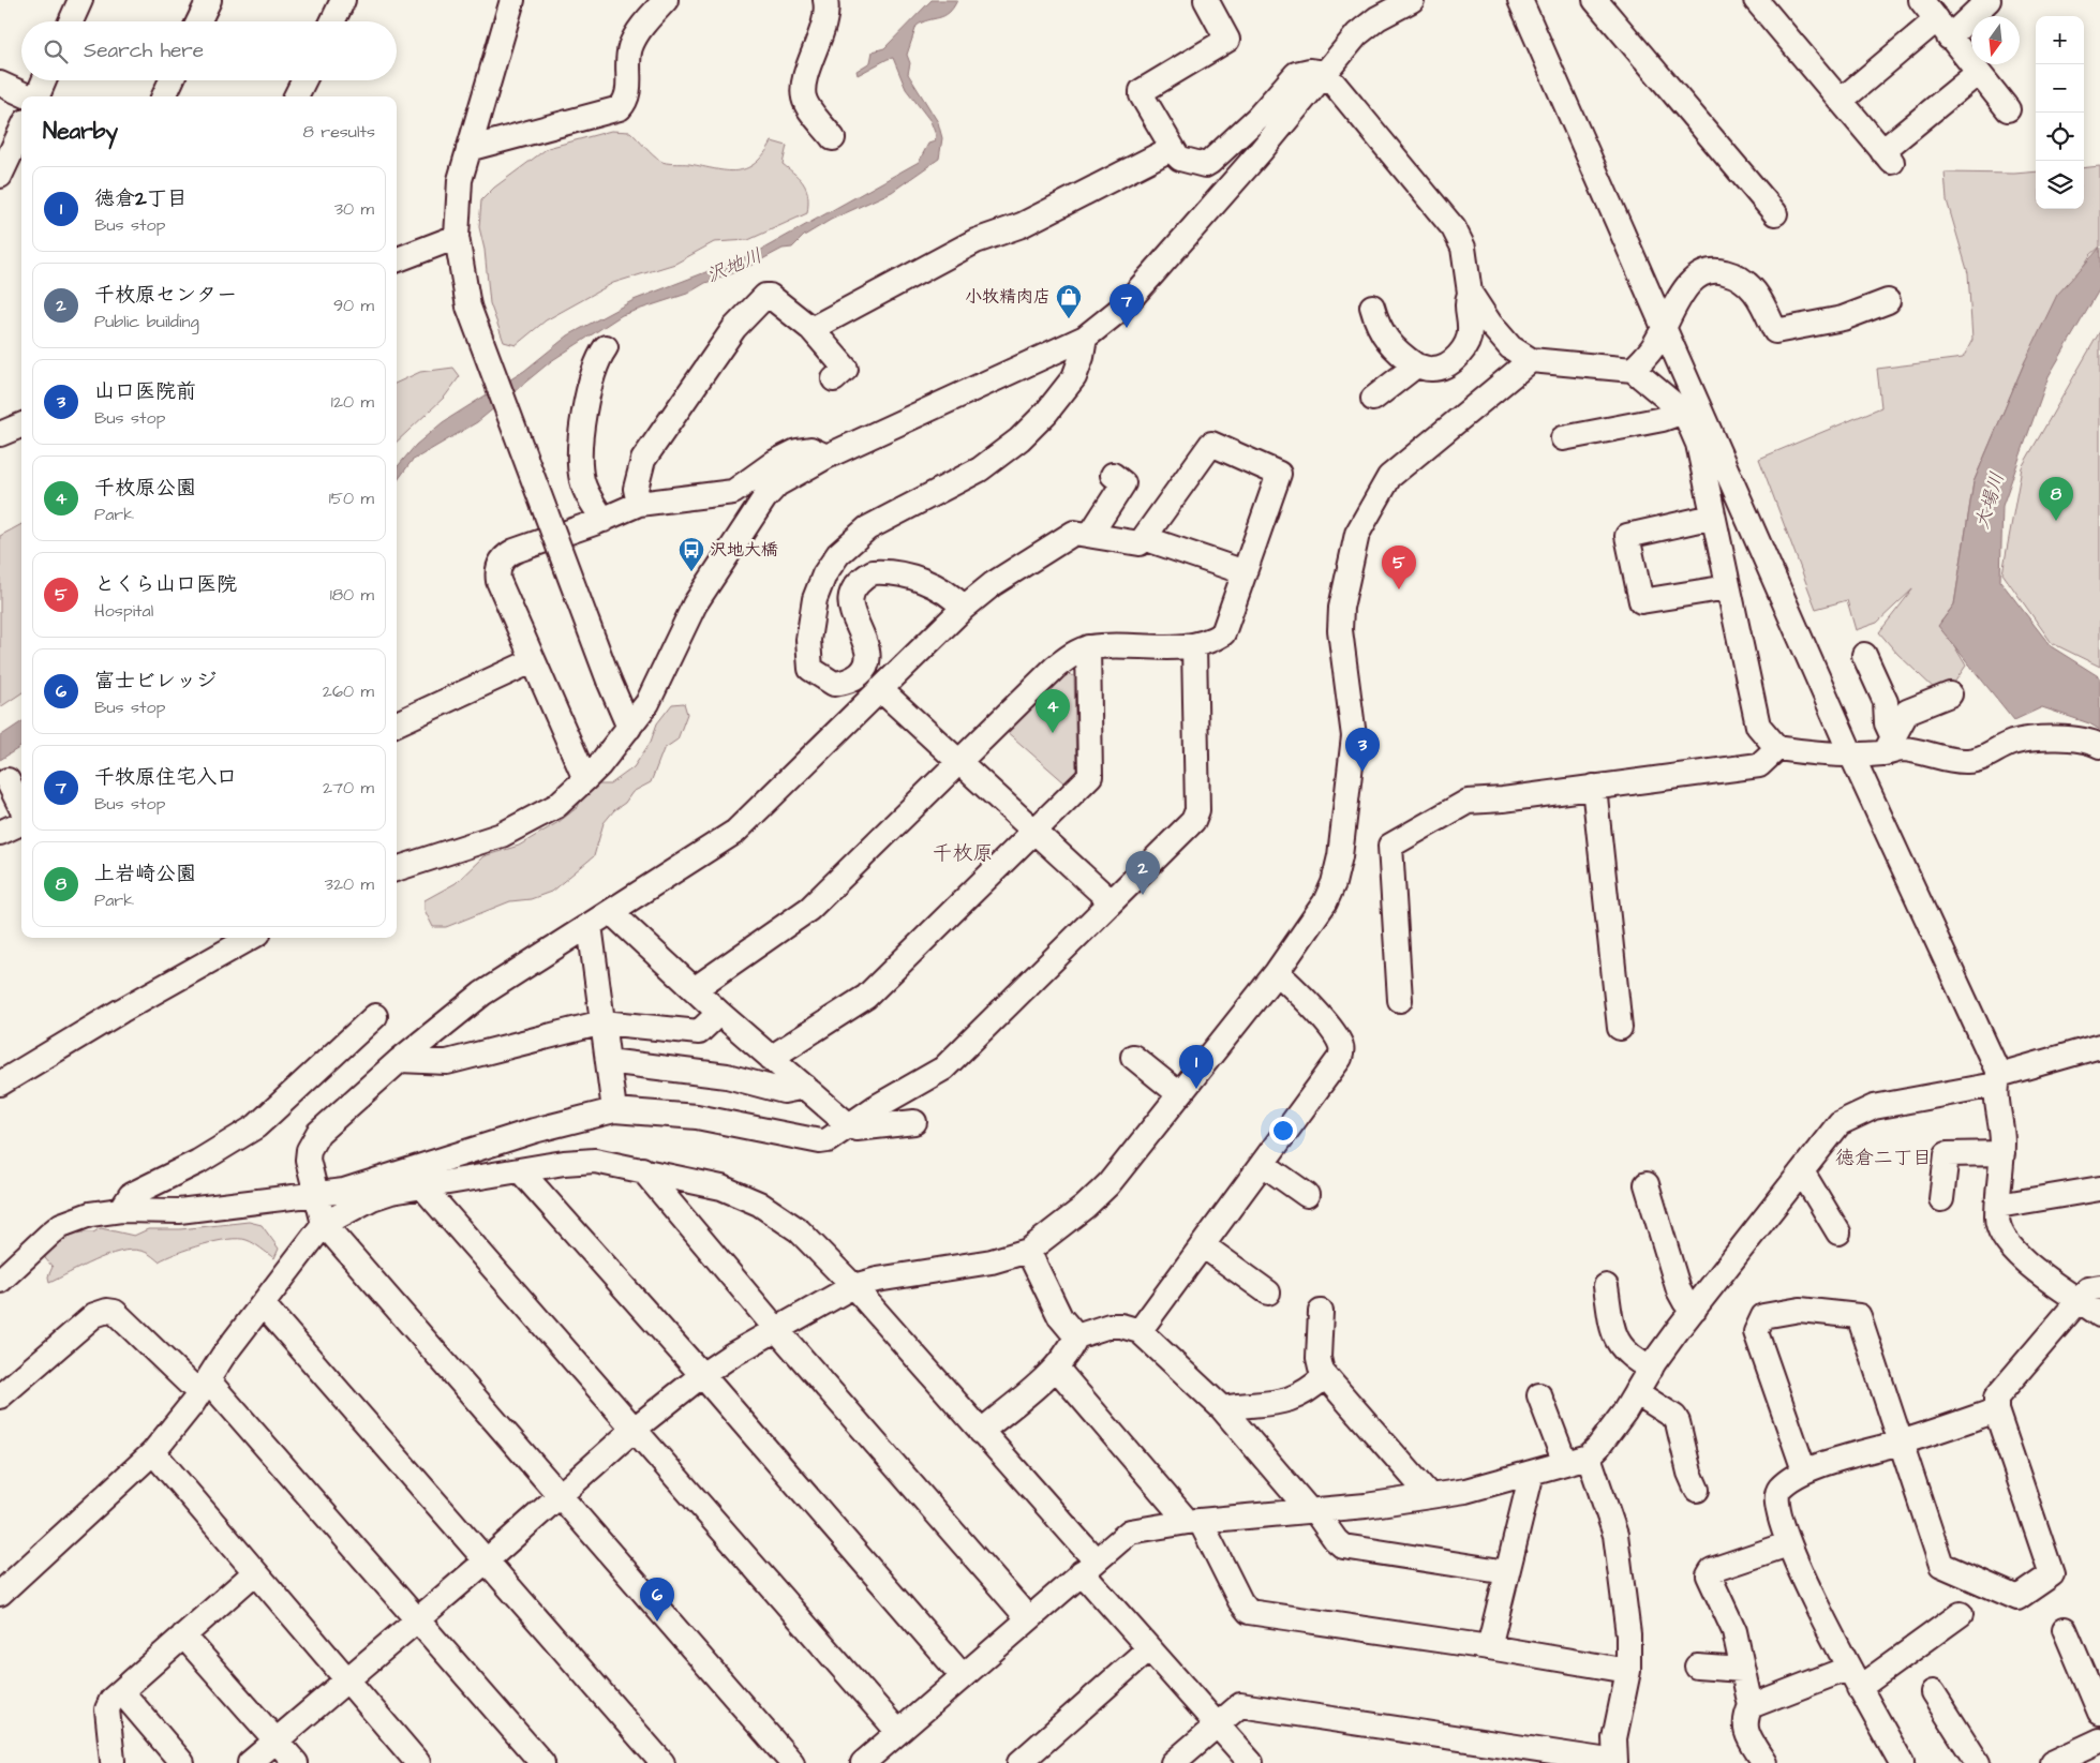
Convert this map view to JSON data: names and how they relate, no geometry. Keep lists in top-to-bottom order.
{
  "districts": ["千枚原", "徳倉二丁目"],
  "water": ["沢地川", "大場川"],
  "places": {
    "shop": ["小牧精肉店"],
    "bus stop": ["沢地大橋"]
  },
  "north": "bottom",
  "page": {
    "map_buttons": ["+", "−"],
    "search": "Search here",
    "heading": ["Nearby", "8 results"],
    "list": [
      {
        "mark": "1",
        "name": "徳倉2丁目",
        "note": "Bus stop",
        "value": "30 m"
      },
      {
        "mark": "2",
        "name": "千枚原センター",
        "note": "Public building",
        "value": "90 m"
      },
      {
        "mark": "3",
        "name": "山口医院前",
        "note": "Bus stop",
        "value": "120 m"
      },
      {
        "mark": "4",
        "name": "千枚原公園",
        "note": "Park",
        "value": "150 m"
      },
      {
        "mark": "5",
        "name": "とくら山口医院",
        "note": "Hospital",
        "value": "180 m"
      },
      {
        "mark": "6",
        "name": "富士ビレッジ",
        "note": "Bus stop",
        "value": "260 m"
      },
      {
        "mark": "7",
        "name": "千牧原住宅入口",
        "note": "Bus stop",
        "value": "270 m"
      },
      {
        "mark": "8",
        "name": "上岩崎公園",
        "note": "Park",
        "value": "320 m"
      }
    ],
    "pins": [
      "7",
      "8",
      "5",
      "4",
      "3",
      "2",
      "1",
      "6"
    ]
  }
}
